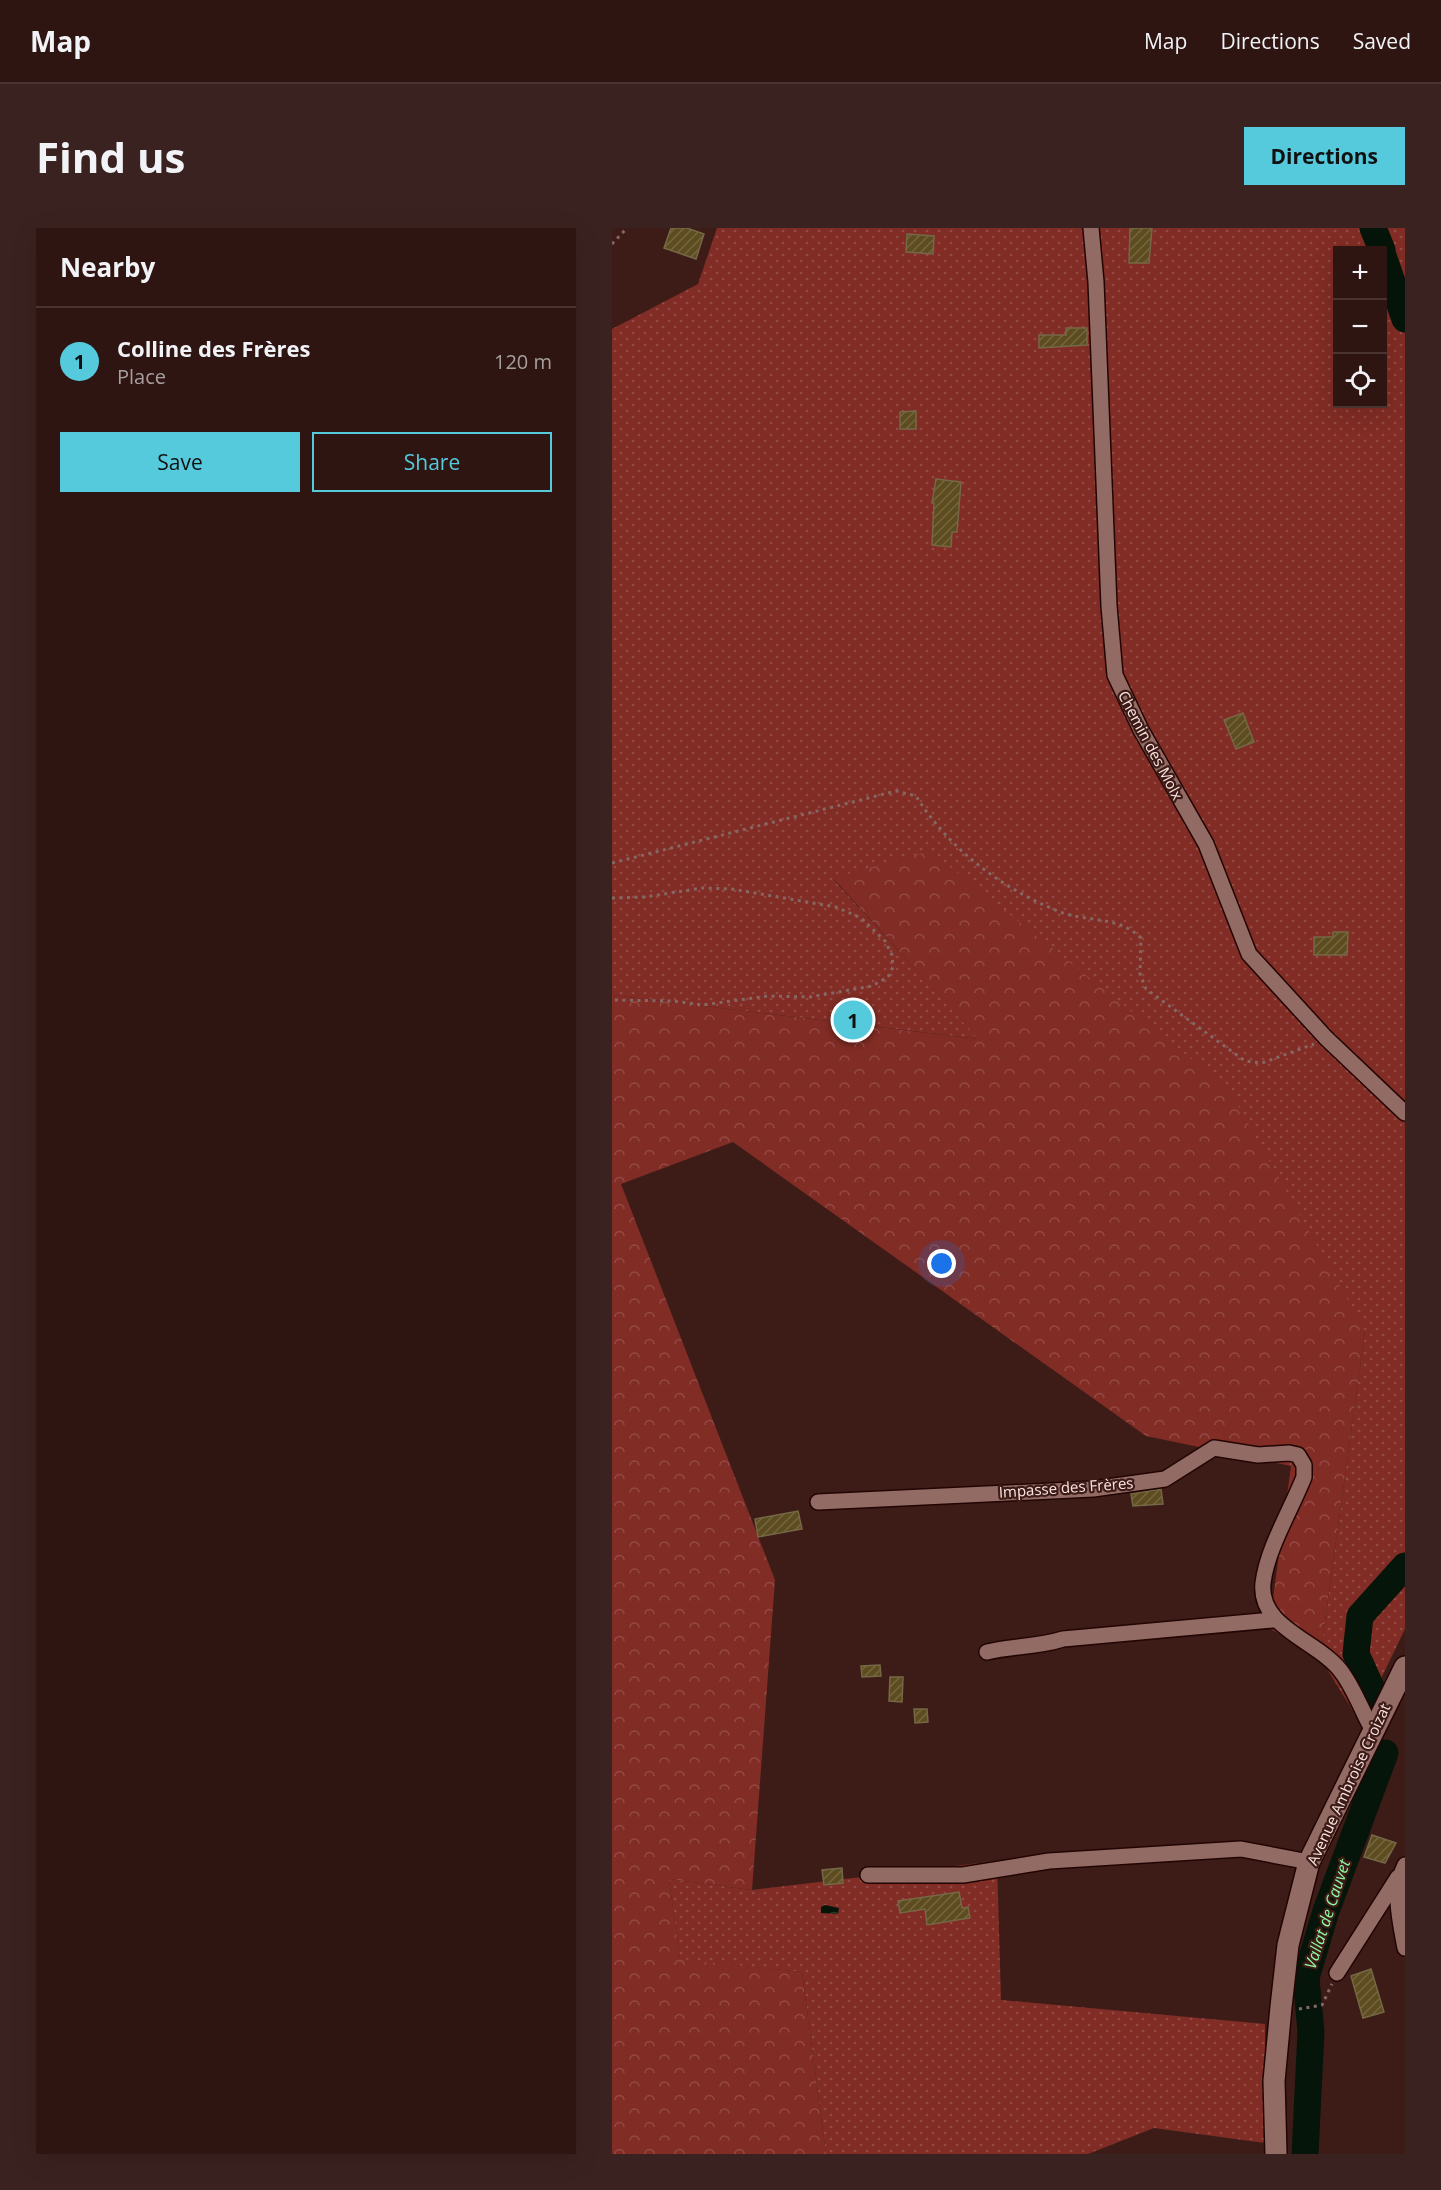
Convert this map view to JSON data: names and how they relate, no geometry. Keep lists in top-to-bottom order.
{
  "streets": {
    "main road": ["Avenue Ambroise Croizat"],
    "street": ["Chemin des Molx", "Impasse des Frères"]
  },
  "water": ["Vallat de Cauvet"],
  "page": {
    "header": "Map",
    "nav": ["Map", "Directions", "Saved"],
    "buttons": [
      "Directions",
      ["Save", "Share"]
    ],
    "title": "Find us",
    "heading": "Nearby",
    "map_buttons": ["+", "−"],
    "list": [
      {
        "mark": "1",
        "name": "Colline des Frères",
        "note": "Place",
        "value": "120 m"
      }
    ],
    "pins": "1"
  }
}
